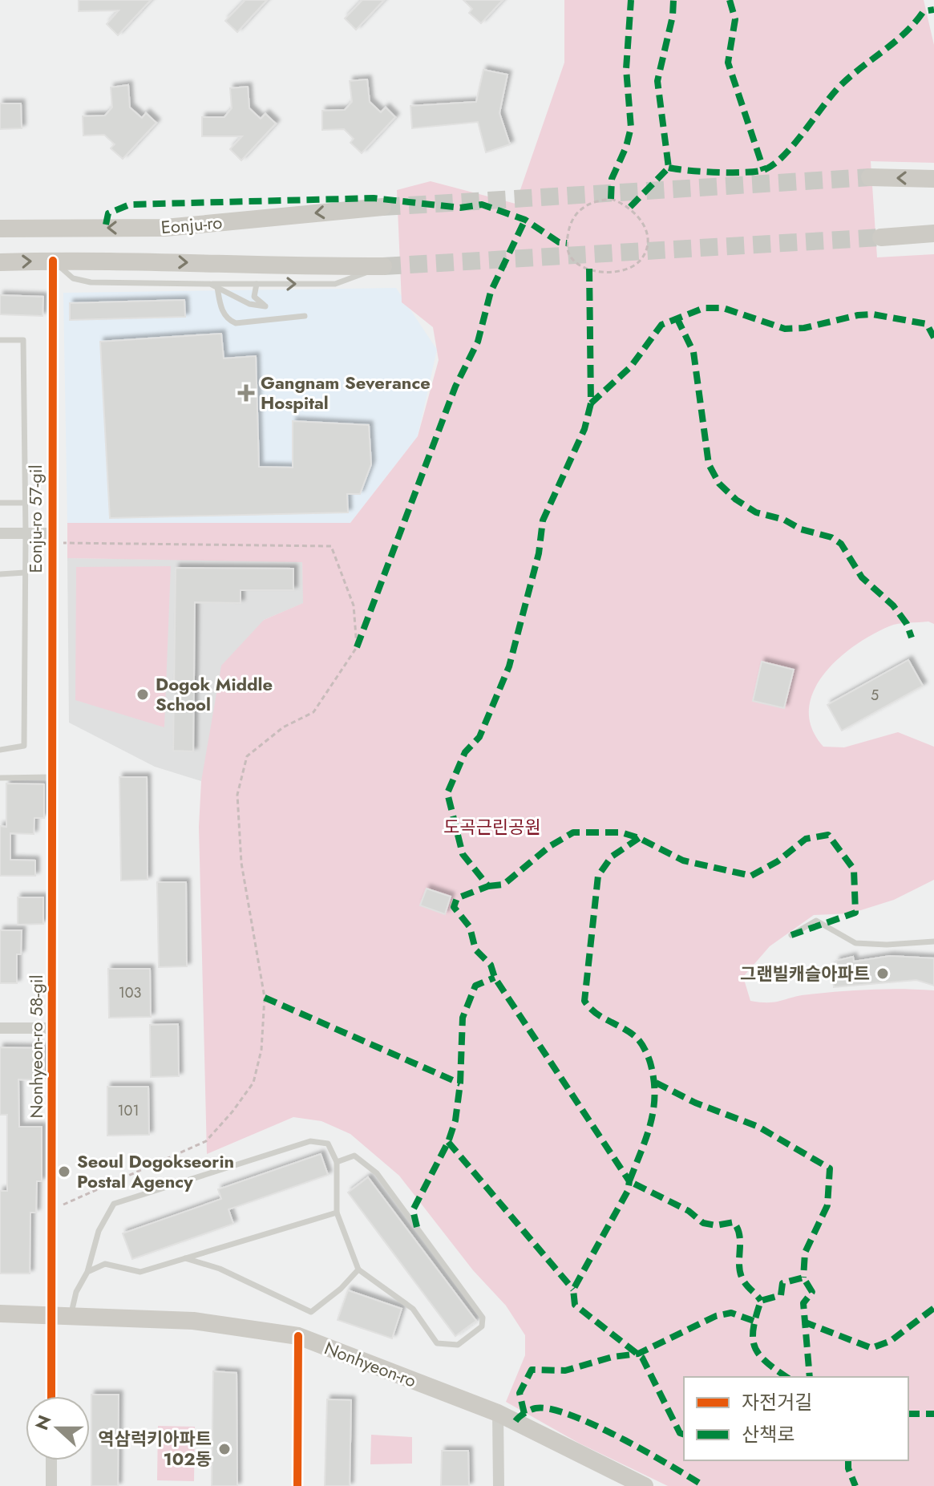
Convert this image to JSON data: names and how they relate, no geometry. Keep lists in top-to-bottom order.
{
  "streets": {
    "main road": ["Eonju-ro", "Nonhyeon-ro"],
    "street": ["Eonju-ro 57-gil", "Nonhyeon-ro 58-gil"]
  },
  "crossings": [
    ["Eonju-ro", "Eonju-ro 57-gil"],
    ["Eonju-ro 57-gil", "Nonhyeon-ro 58-gil"],
    ["Nonhyeon-ro 58-gil", "Nonhyeon-ro"]
  ],
  "parks": ["도곡근린공원"],
  "places": {
    "health": ["Gangnam Severance Hospital"],
    "other": [
      "Dogok Middle School",
      "그랜빌캐슬아파트",
      "Seoul Dogokseorin Postal Agency",
      "역삼럭키아파트 102동"
    ]
  },
  "house_numbers": ["5", "103", "101"],
  "legend": ["자전거길", "산책로"],
  "north": "left"
}
